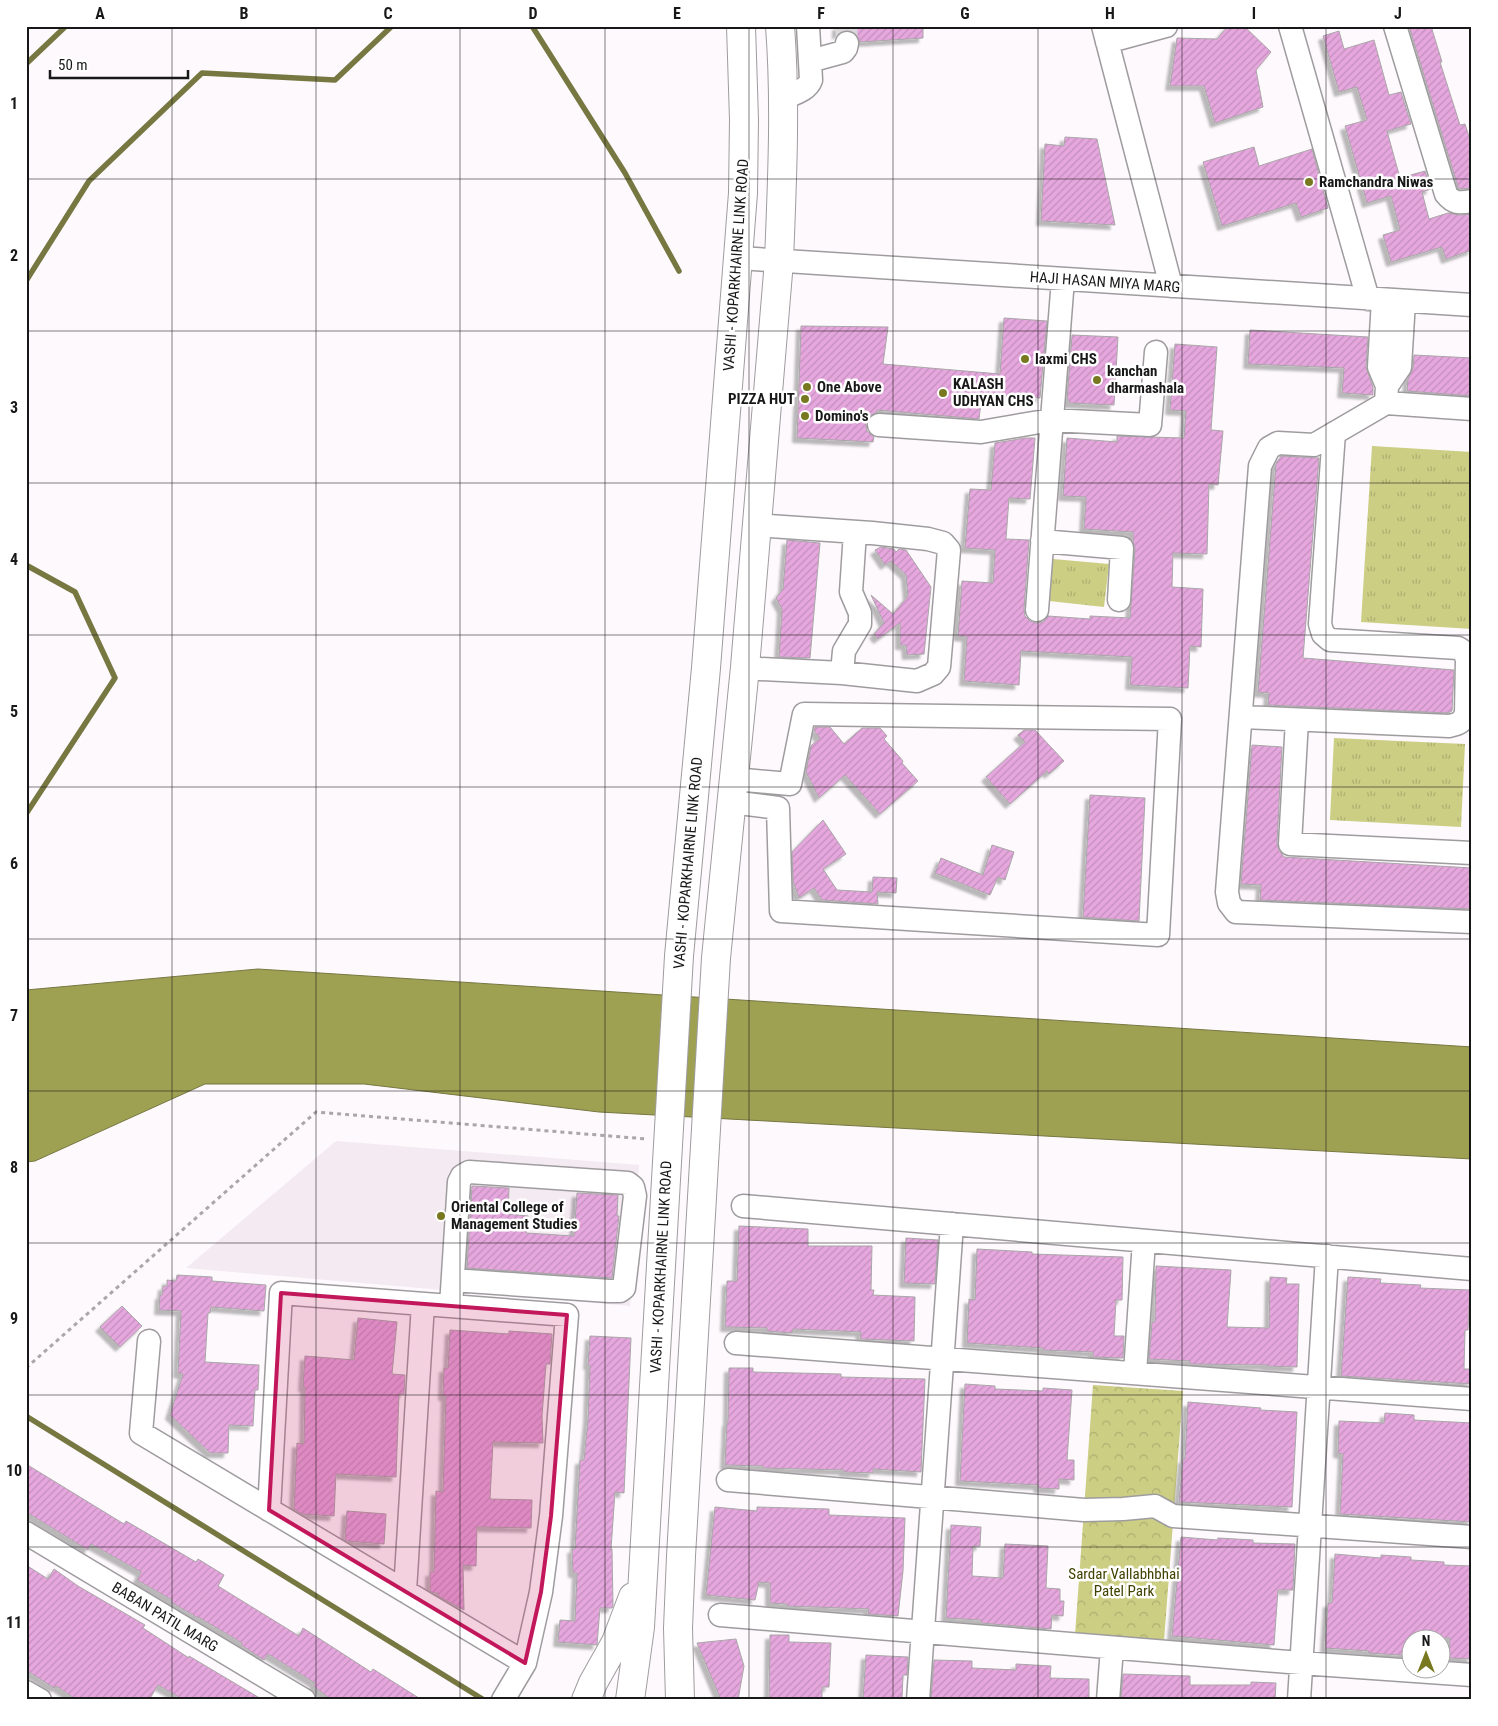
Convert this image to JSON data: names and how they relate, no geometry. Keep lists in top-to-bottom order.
{
  "streets": {
    "main road": ["VASHI - KOPARKHAIRNE LINK ROAD"],
    "street": ["HAJI HASAN MIYA MARG", "BABAN PATIL MARG"]
  },
  "crossings": [
    ["VASHI - KOPARKHAIRNE LINK ROAD", "HAJI HASAN MIYA MARG"]
  ],
  "parks": ["Sardar Vallabhbhai Patel Park"],
  "places": [
    "Ramchandra Niwas",
    "laxmi CHS",
    "kanchan dharmashala",
    "One Above",
    "KALASH UDHYAN CHS",
    "PIZZA HUT",
    "Domino's",
    "Oriental College of Management Studies"
  ],
  "scale_bar": "50 m",
  "north": "top",
  "grid": {
    "columns": [
      "A",
      "B",
      "C",
      "D",
      "E",
      "F",
      "G",
      "H",
      "I",
      "J"
    ],
    "rows": [
      "1",
      "2",
      "3",
      "4",
      "5",
      "6",
      "7",
      "8",
      "9",
      "10",
      "11"
    ]
  }
}
